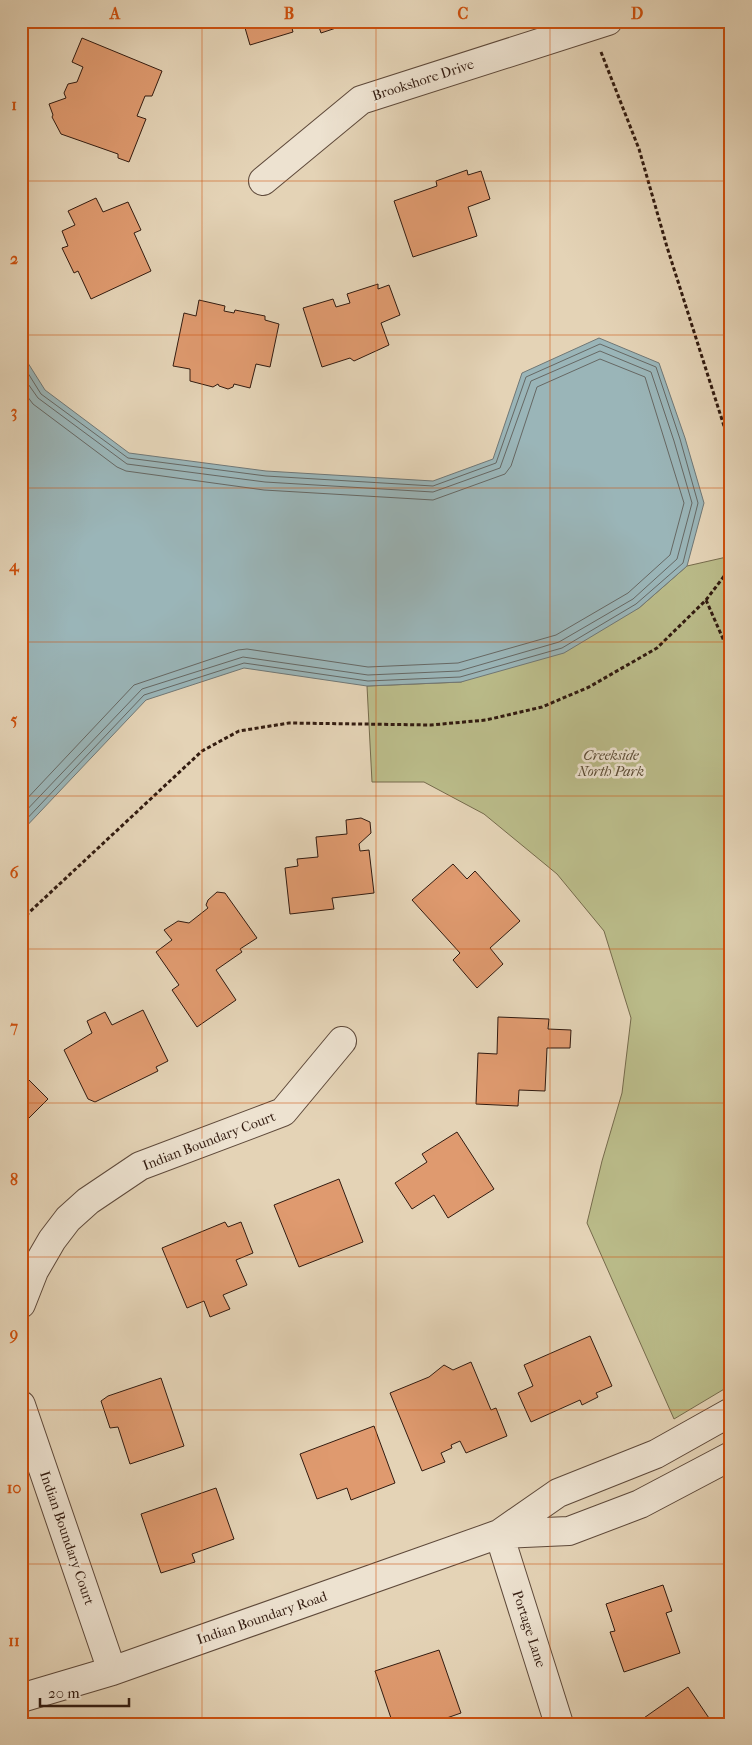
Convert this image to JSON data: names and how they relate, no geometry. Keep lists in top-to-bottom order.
{
  "streets": {
    "street": [
      "Brookshore Drive",
      "Indian Boundary Court",
      "Indian Boundary Road",
      "Portage Lane"
    ]
  },
  "crossings": [
    ["Indian Boundary Court", "Indian Boundary Road"],
    ["Indian Boundary Road", "Portage Lane"]
  ],
  "parks": ["Creekside North Park"],
  "scale_bar": "20 m",
  "grid": {
    "columns": [
      "A",
      "B",
      "C",
      "D"
    ],
    "rows": [
      "1",
      "2",
      "3",
      "4",
      "5",
      "6",
      "7",
      "8",
      "9",
      "10",
      "11"
    ]
  }
}
